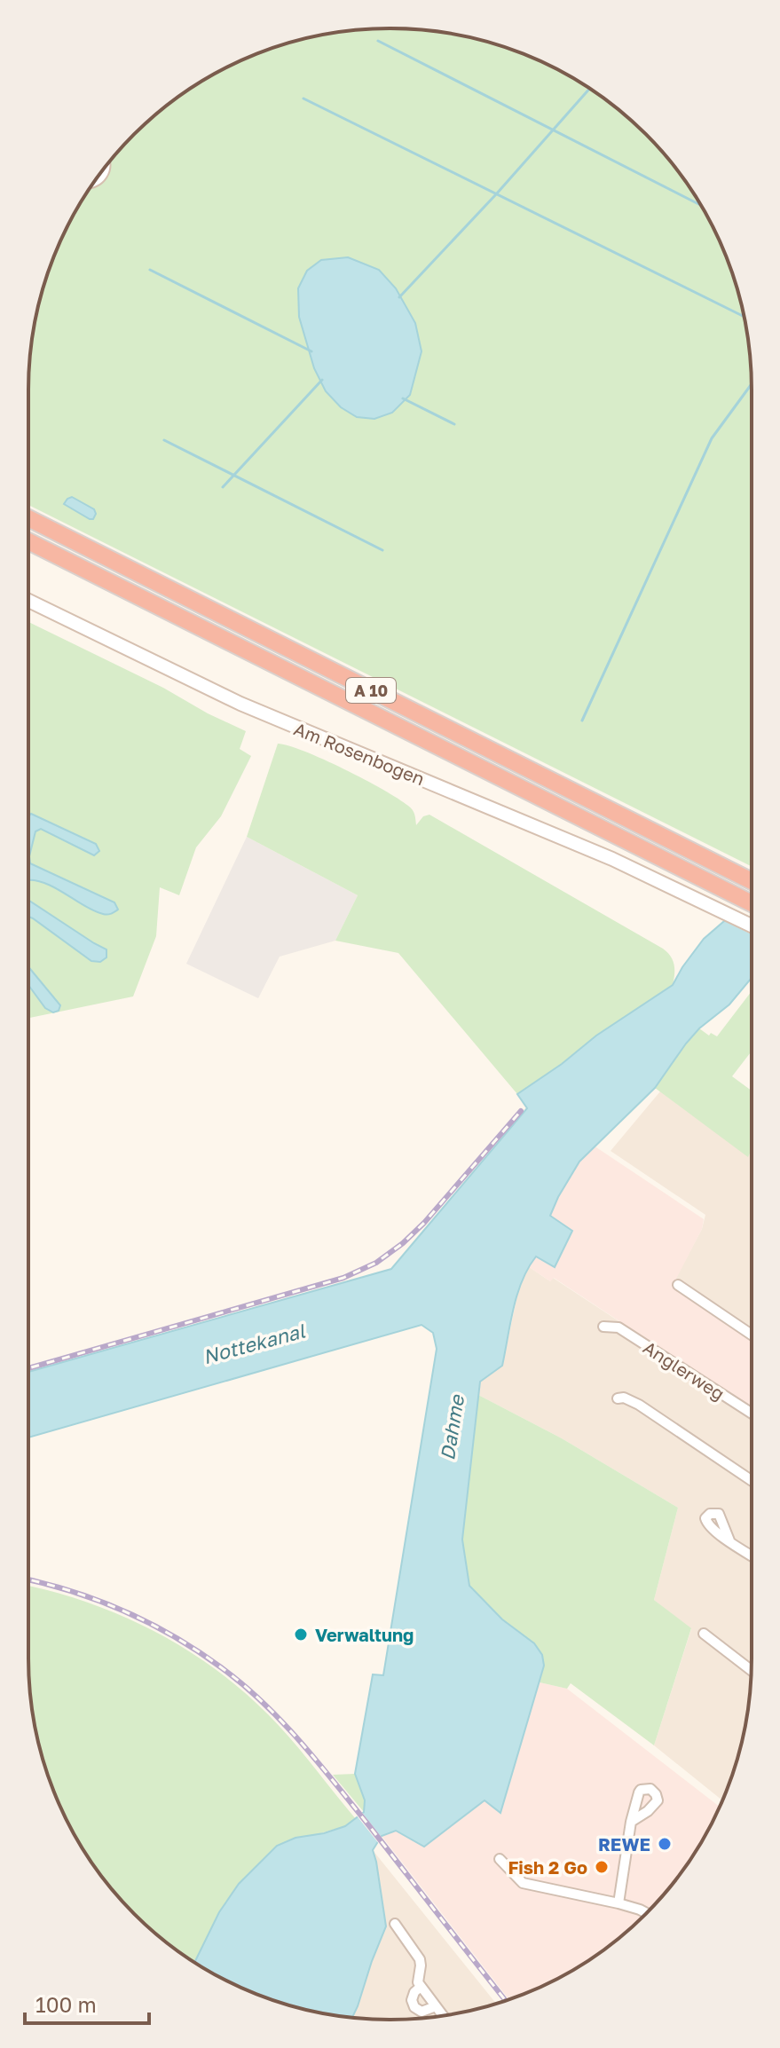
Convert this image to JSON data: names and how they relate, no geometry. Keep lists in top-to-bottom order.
{
  "streets": {
    "highway": ["A 10"],
    "main road": ["Am Rosenbogen"],
    "street": ["Anglerweg"]
  },
  "water": ["Nottekanal", "Dahme"],
  "places": ["Verwaltung", "REWE", "Fish 2 Go"],
  "scale_bar": "100 m"
}
